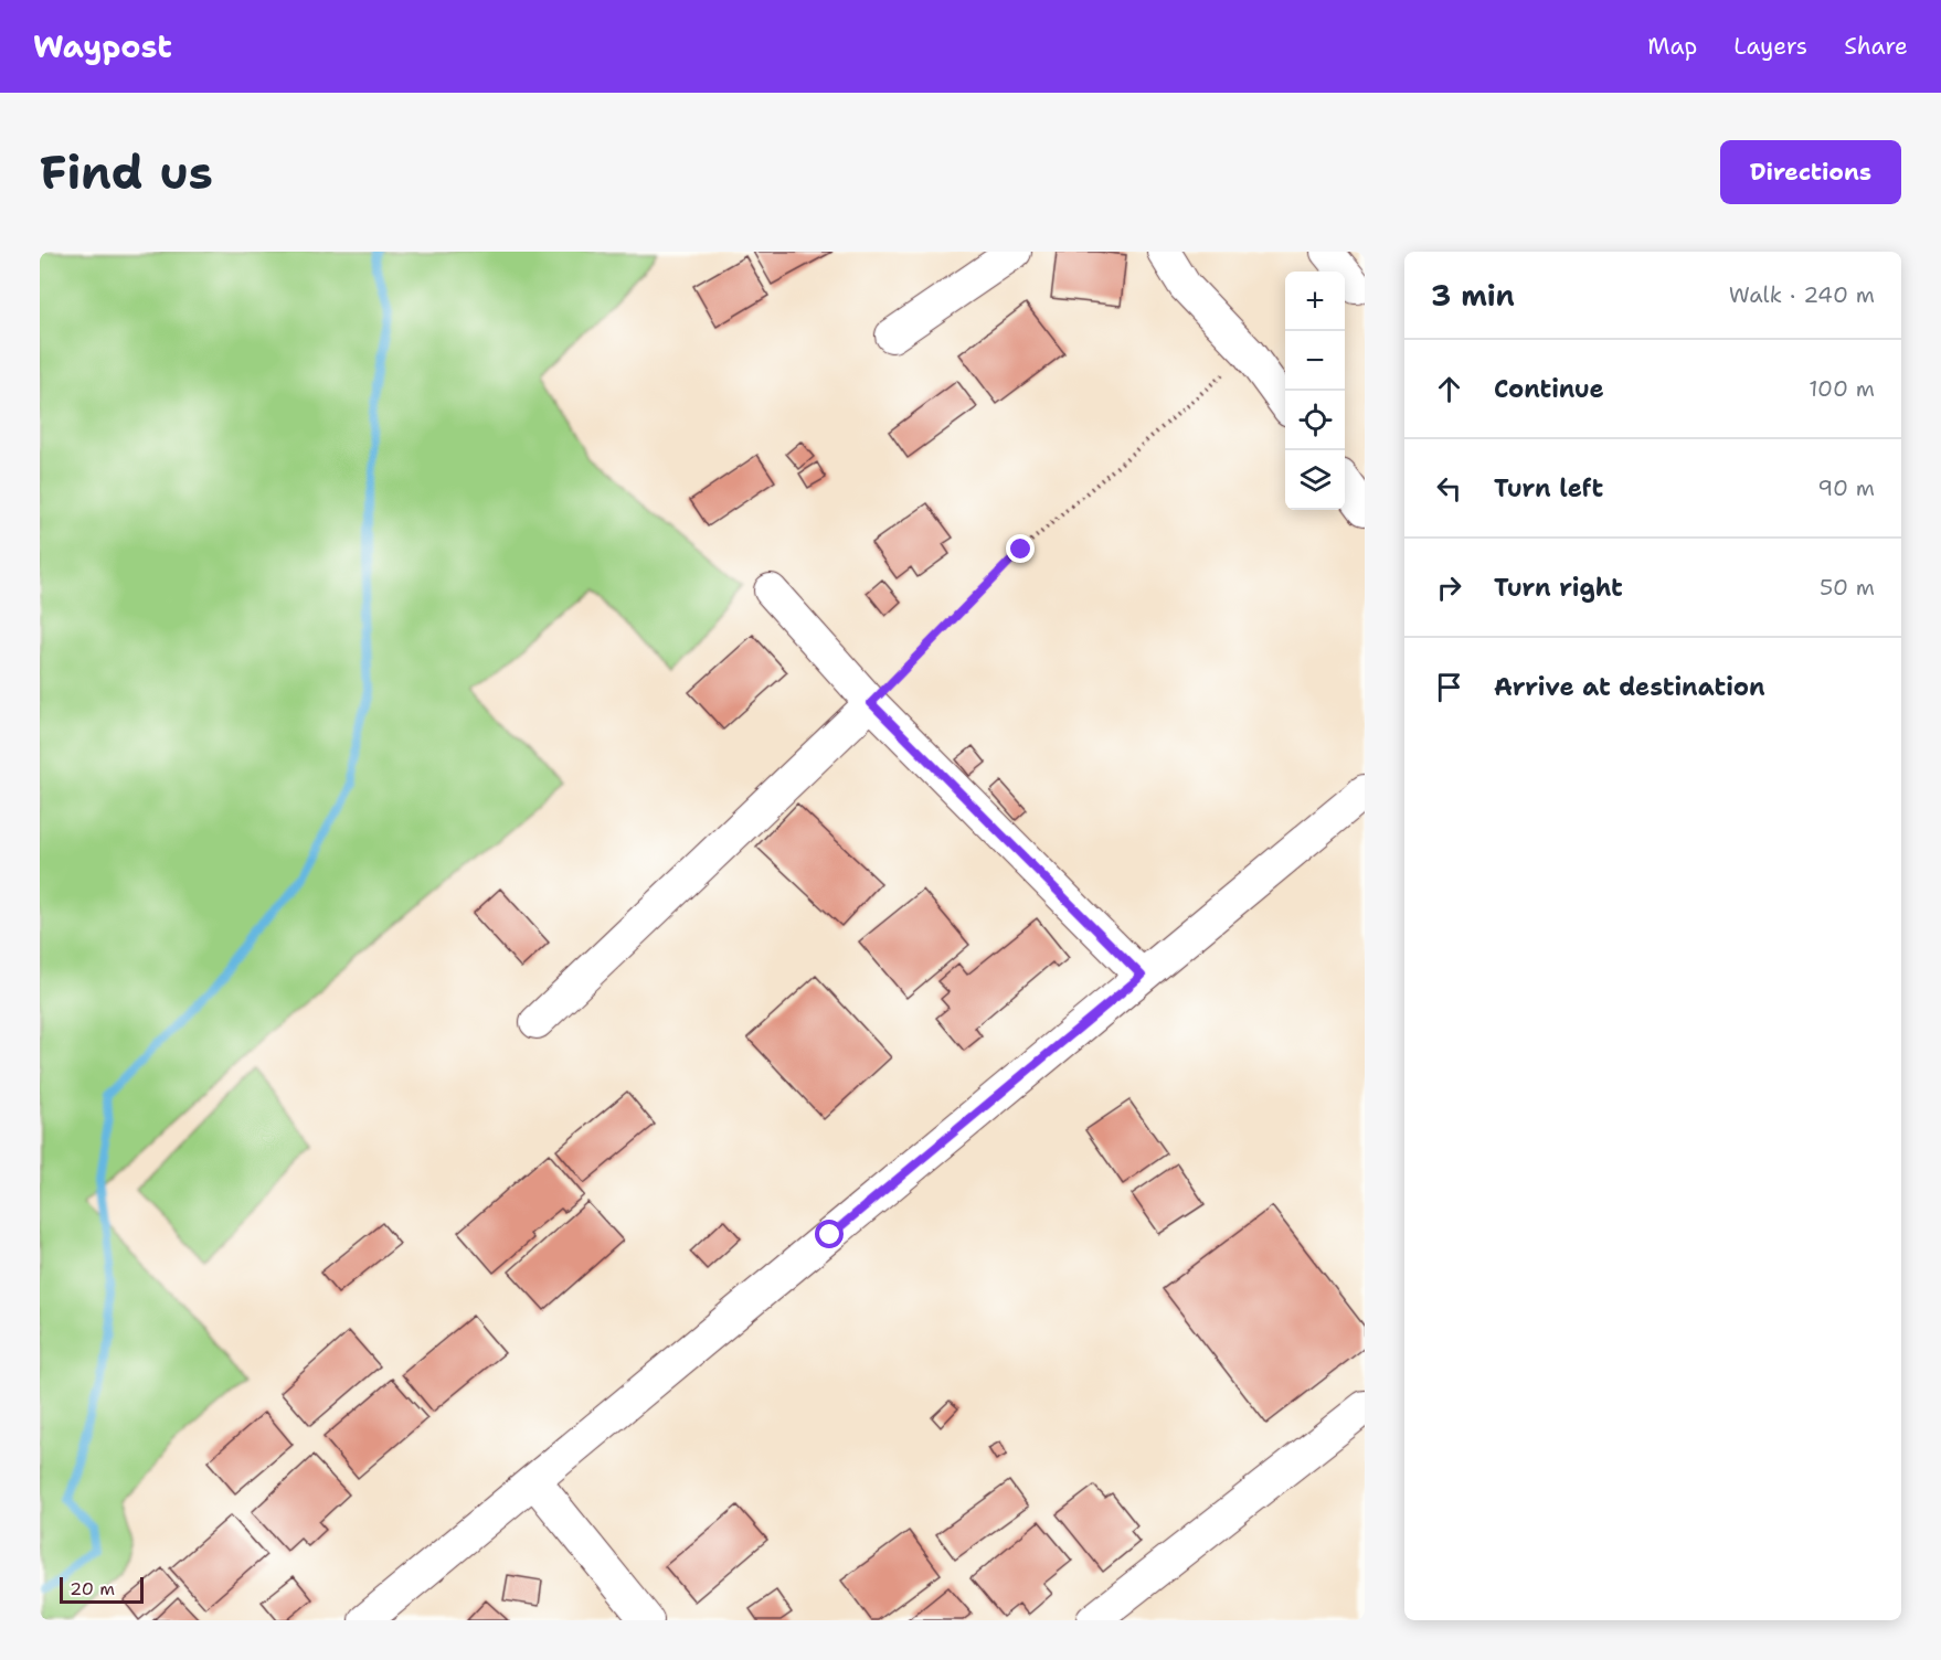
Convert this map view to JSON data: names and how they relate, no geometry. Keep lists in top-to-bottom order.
{
  "scale_bar": "20 m",
  "page": {
    "header": "Waypost",
    "nav": ["Map", "Layers", "Share"],
    "buttons": "Directions",
    "title": "Find us",
    "heading": ["3 min", "Walk · 240 m"],
    "map_buttons": ["+", "−"],
    "list": [
      ["Continue", "100 m"],
      ["Turn left", "90 m"],
      ["Turn right", "50 m"],
      "Arrive at destination"
    ],
    "scale": "20 m"
  }
}
